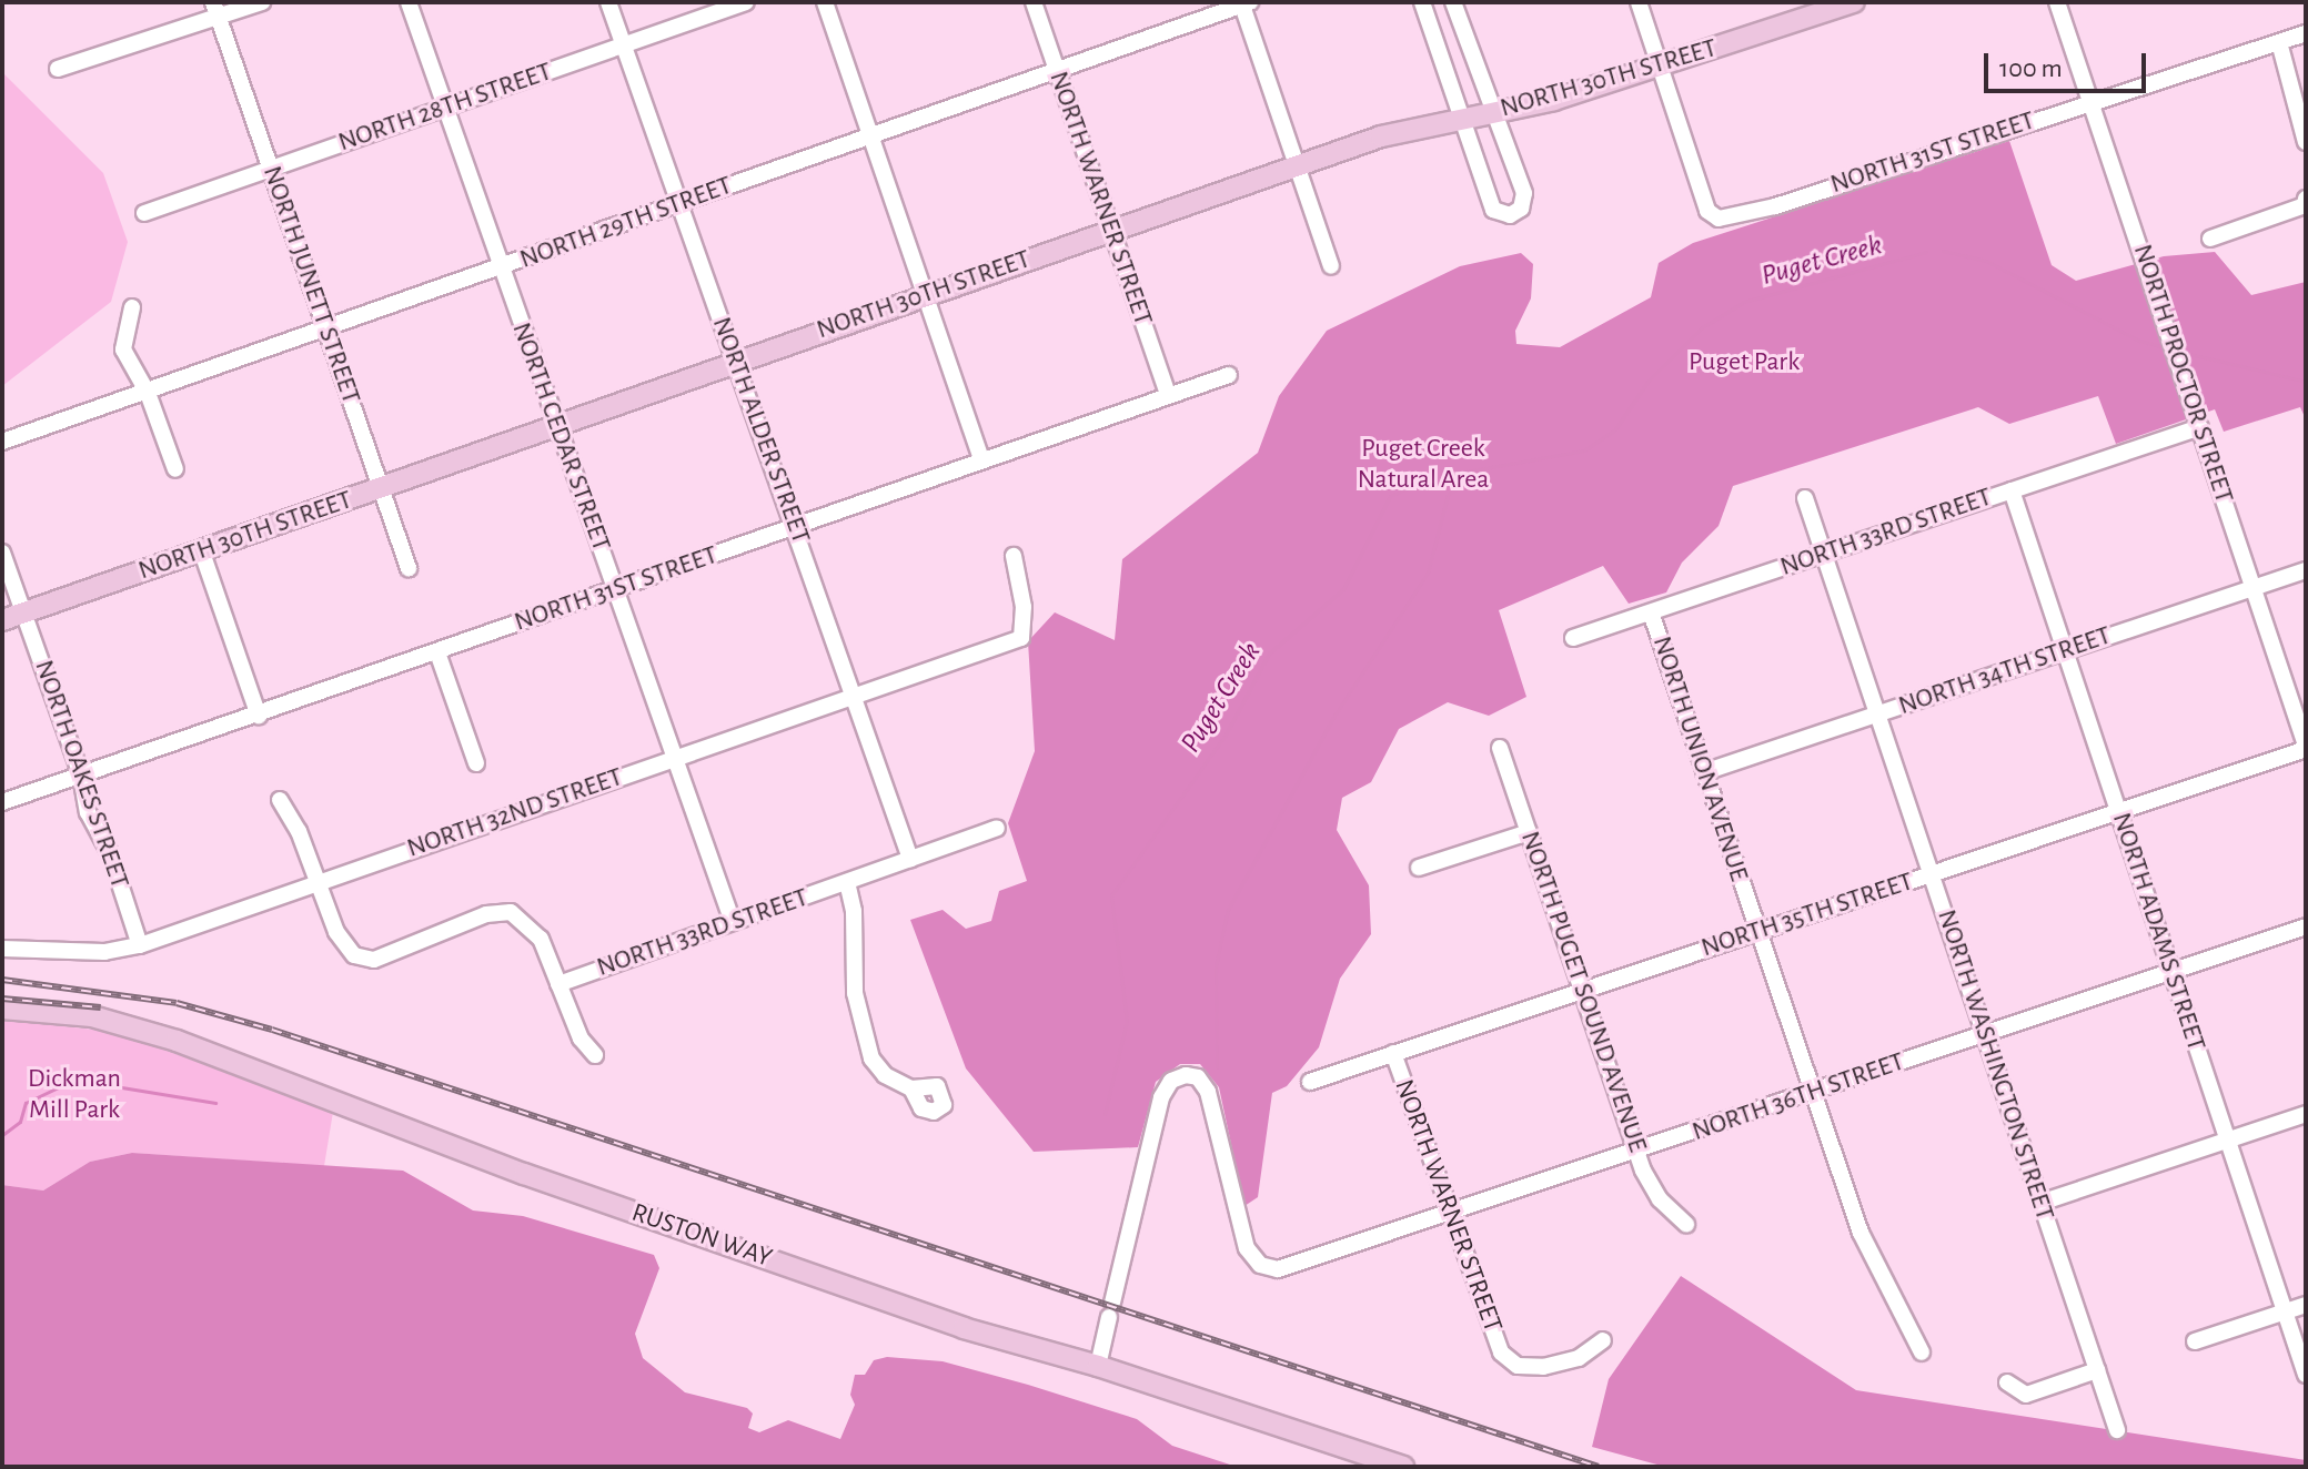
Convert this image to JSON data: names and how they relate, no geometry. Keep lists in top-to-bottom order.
{
  "streets": {
    "main road": ["NORTH 30TH STREET", "RUSTON WAY"],
    "street": [
      "NORTH 28TH STREET",
      "NORTH 31ST STREET",
      "NORTH WARNER STREET",
      "NORTH 29TH STREET",
      "NORTH JUNETT STREET",
      "NORTH PROCTOR STREET",
      "NORTH ALDER STREET",
      "NORTH CEDAR STREET",
      "NORTH 33RD STREET",
      "NORTH 34TH STREET",
      "NORTH UNION AVENUE",
      "NORTH OAKES STREET",
      "NORTH 32ND STREET",
      "NORTH 35TH STREET",
      "NORTH ADAMS STREET",
      "NORTH PUGET SOUND AVENUE",
      "NORTH WASHINGTON STREET",
      "NORTH 36TH STREET"
    ]
  },
  "crossings": [
    ["NORTH 30TH STREET", "NORTH 31ST STREET"],
    ["NORTH 30TH STREET", "NORTH WARNER STREET"],
    ["NORTH 30TH STREET", "NORTH JUNETT STREET"],
    ["NORTH 30TH STREET", "NORTH ALDER STREET"],
    ["NORTH 30TH STREET", "NORTH CEDAR STREET"],
    ["NORTH 30TH STREET", "NORTH OAKES STREET"],
    ["NORTH 28TH STREET", "NORTH JUNETT STREET"],
    ["NORTH 28TH STREET", "NORTH ALDER STREET"],
    ["NORTH 28TH STREET", "NORTH CEDAR STREET"],
    ["NORTH 31ST STREET", "NORTH WARNER STREET"],
    ["NORTH 31ST STREET", "NORTH PROCTOR STREET"],
    ["NORTH 31ST STREET", "NORTH ALDER STREET"],
    ["NORTH 31ST STREET", "NORTH CEDAR STREET"],
    ["NORTH 31ST STREET", "NORTH OAKES STREET"],
    ["NORTH WARNER STREET", "NORTH 29TH STREET"],
    ["NORTH WARNER STREET", "NORTH 35TH STREET"],
    ["NORTH WARNER STREET", "NORTH 36TH STREET"],
    ["NORTH 29TH STREET", "NORTH JUNETT STREET"],
    ["NORTH 29TH STREET", "NORTH ALDER STREET"],
    ["NORTH 29TH STREET", "NORTH CEDAR STREET"],
    ["NORTH PROCTOR STREET", "NORTH 33RD STREET"],
    ["NORTH PROCTOR STREET", "NORTH 34TH STREET"],
    ["NORTH PROCTOR STREET", "NORTH 35TH STREET"],
    ["NORTH ALDER STREET", "NORTH 33RD STREET"],
    ["NORTH ALDER STREET", "NORTH 32ND STREET"],
    ["NORTH CEDAR STREET", "NORTH 33RD STREET"],
    ["NORTH CEDAR STREET", "NORTH 32ND STREET"],
    ["NORTH 33RD STREET", "NORTH UNION AVENUE"],
    ["NORTH 33RD STREET", "NORTH ADAMS STREET"],
    ["NORTH 33RD STREET", "NORTH WASHINGTON STREET"],
    ["NORTH 34TH STREET", "NORTH UNION AVENUE"],
    ["NORTH 34TH STREET", "NORTH ADAMS STREET"],
    ["NORTH 34TH STREET", "NORTH WASHINGTON STREET"],
    ["NORTH UNION AVENUE", "NORTH 35TH STREET"],
    ["NORTH UNION AVENUE", "NORTH 36TH STREET"],
    ["NORTH OAKES STREET", "NORTH 32ND STREET"],
    ["NORTH 35TH STREET", "NORTH ADAMS STREET"],
    ["NORTH 35TH STREET", "NORTH PUGET SOUND AVENUE"],
    ["NORTH 35TH STREET", "NORTH WASHINGTON STREET"],
    ["NORTH ADAMS STREET", "NORTH 36TH STREET"],
    ["NORTH PUGET SOUND AVENUE", "NORTH 36TH STREET"],
    ["NORTH WASHINGTON STREET", "NORTH 36TH STREET"],
    ["NORTH 36TH STREET", "RUSTON WAY"]
  ],
  "water": ["Puget Creek"],
  "parks": ["Puget Park", "Puget Creek Natural Area", "Dickman Mill Park"],
  "scale_bar": "100 m"
}
